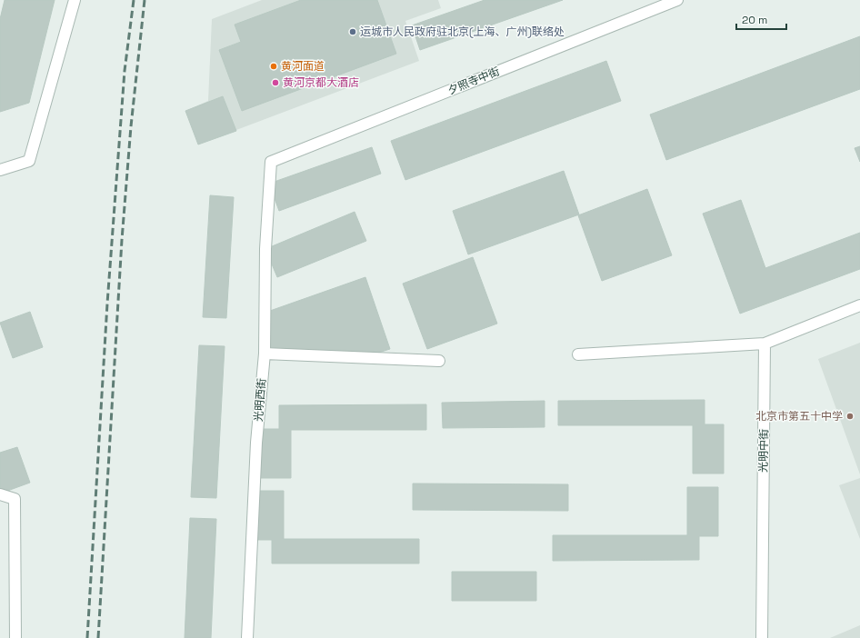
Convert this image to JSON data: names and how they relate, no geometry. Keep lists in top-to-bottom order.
{
  "streets": {
    "street": ["夕照寺中街", "光明西街", "光明中街"]
  },
  "crossings": [
    ["夕照寺中街", "光明西街"]
  ],
  "places": [
    "运城市人民政府驻北京(上海、广州)联络处",
    "黄河面道",
    "黄河京都大酒店",
    "北京市第五十中学"
  ],
  "scale_bar": "20 m"
}
